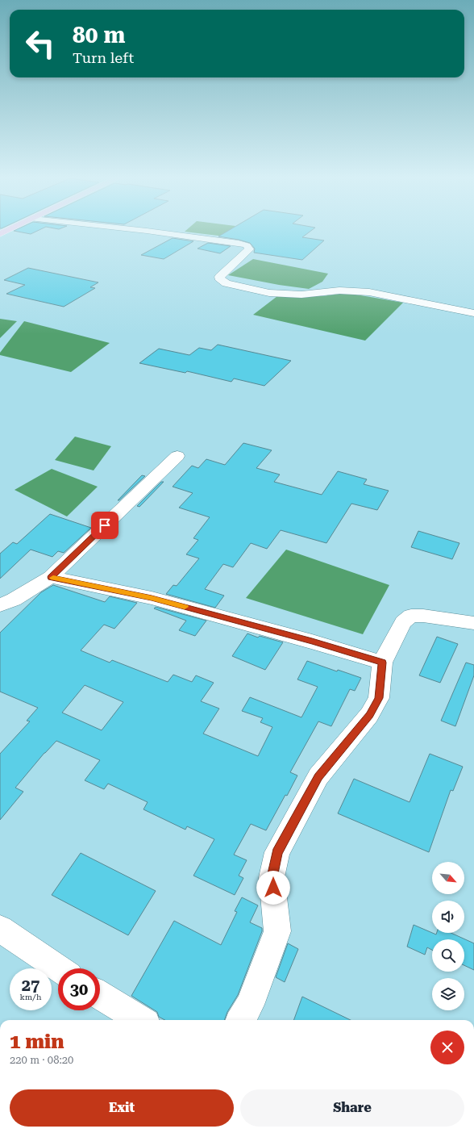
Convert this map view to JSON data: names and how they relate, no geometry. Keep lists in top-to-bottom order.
{
  "north": "bottom right",
  "page": {
    "turn": ["80 m", "Turn left"],
    "speed": "27 km/h",
    "limit": "30",
    "heading": ["1 min", "220 m · 08:20"],
    "buttons": ["Exit", "Share"]
  }
}
